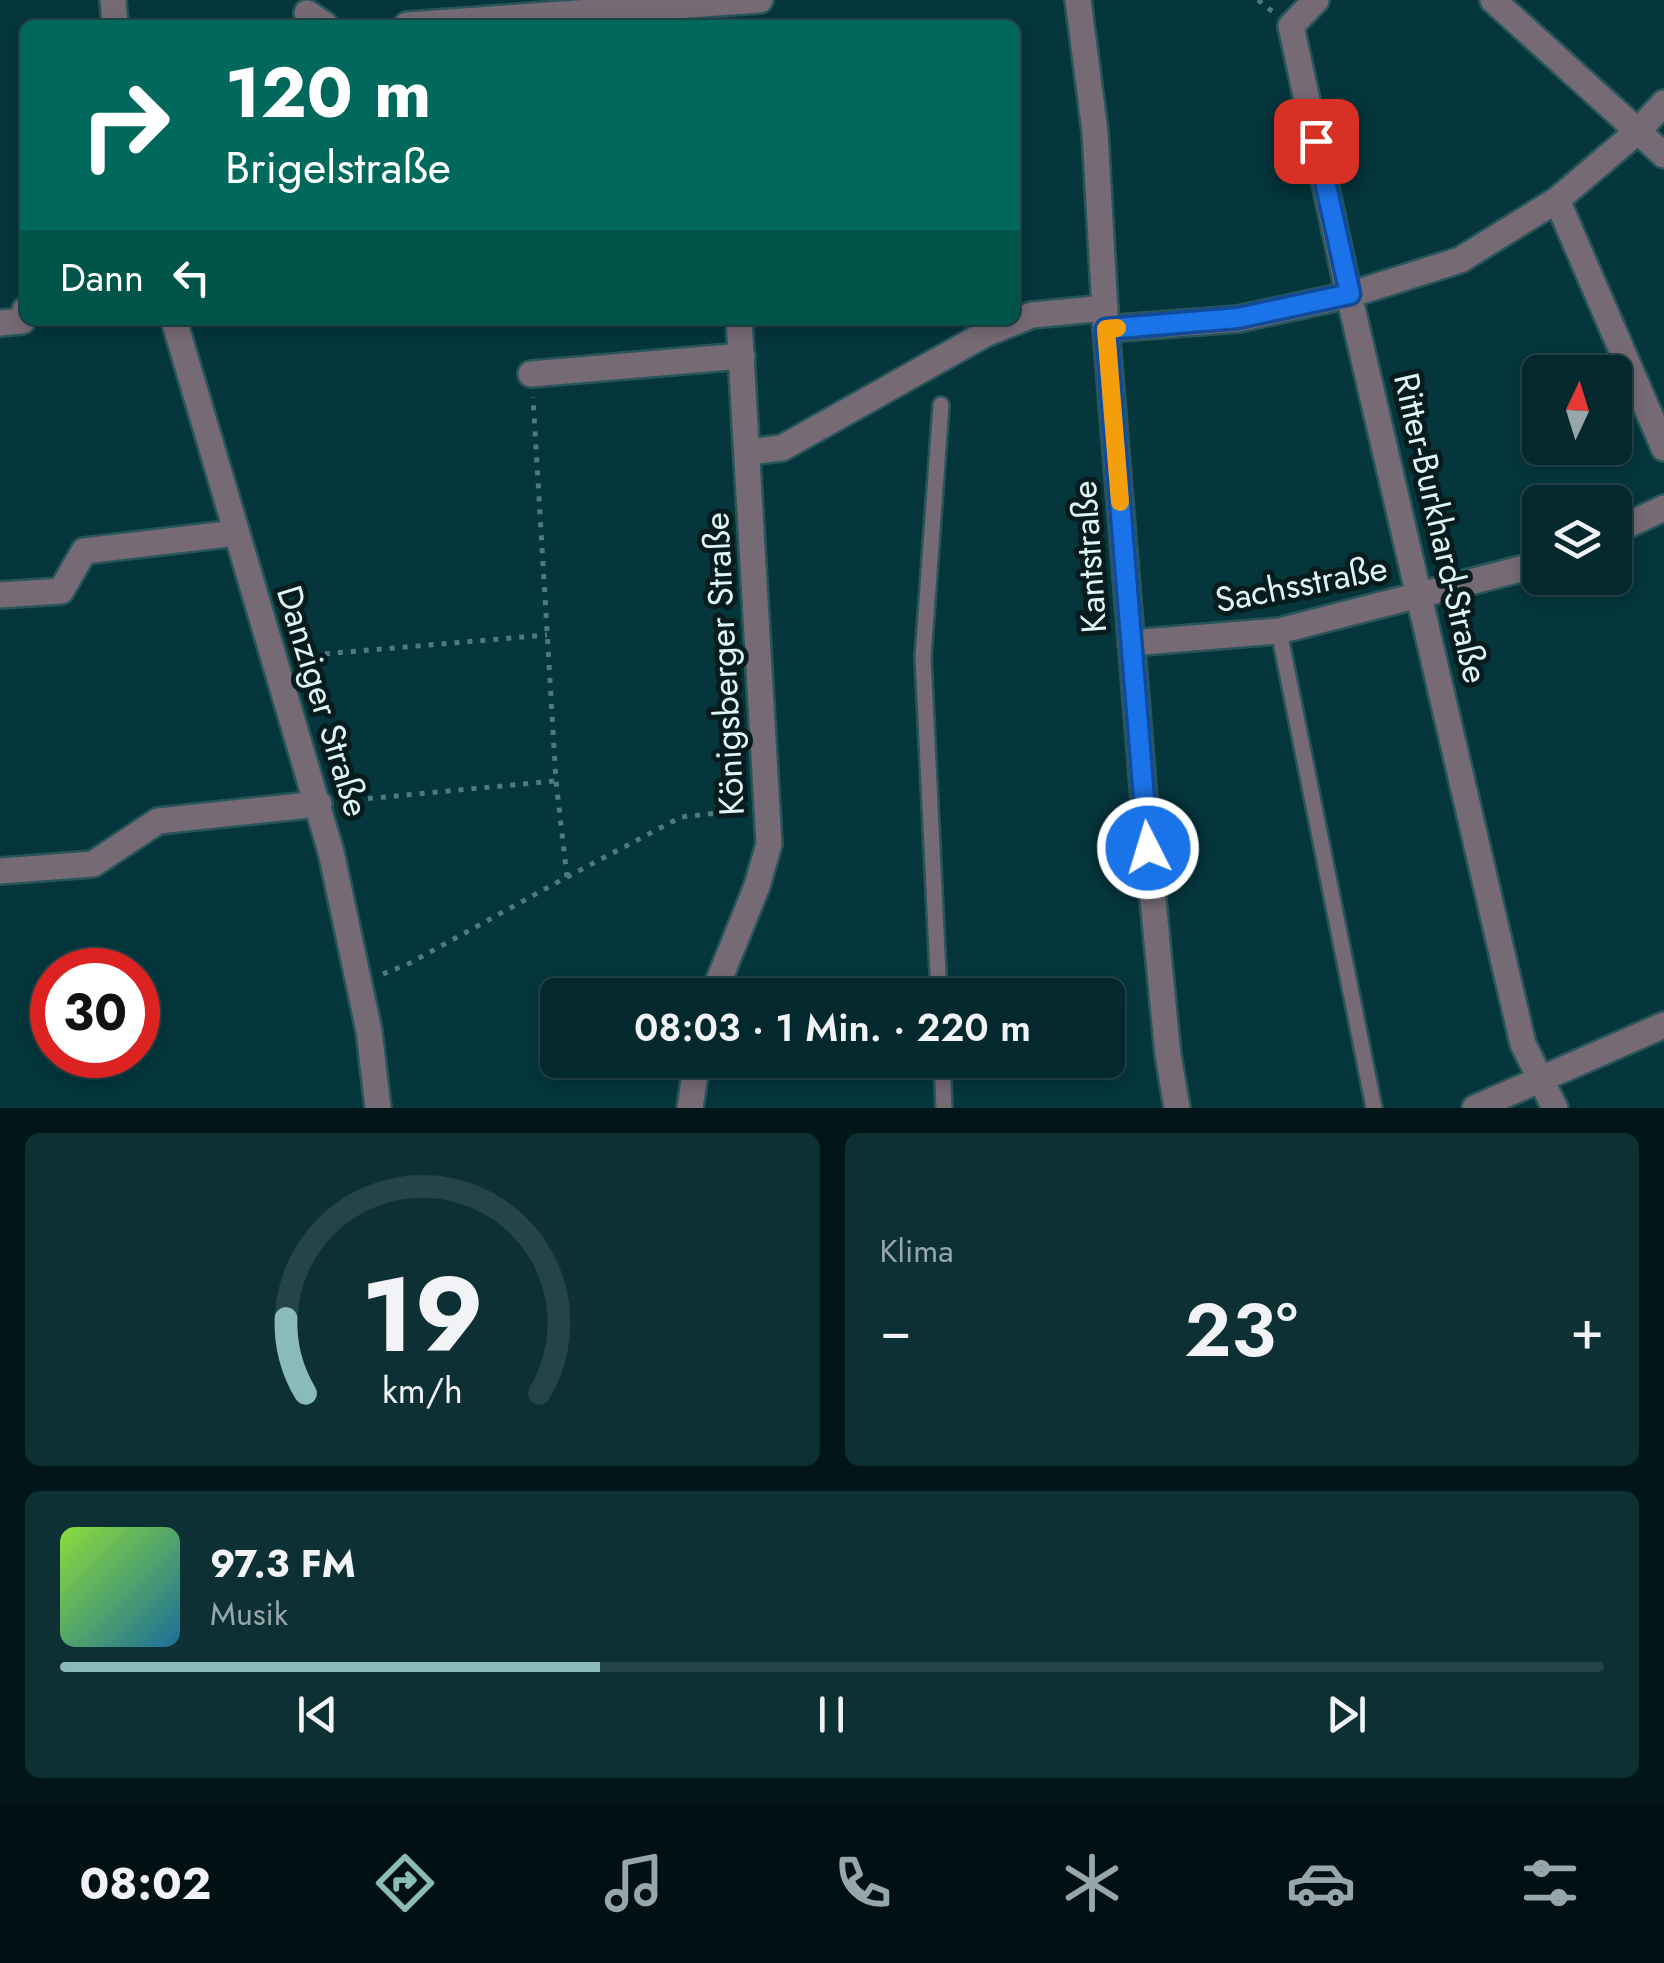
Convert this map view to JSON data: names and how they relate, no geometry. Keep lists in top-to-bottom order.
{
  "streets": {
    "street": [
      "Ritter-Burkhard-Straße",
      "Kantstraße",
      "Sachsstraße",
      "Königsberger Straße",
      "Danziger Straße"
    ]
  },
  "crossings": [
    ["Ritter-Burkhard-Straße", "Sachsstraße"],
    ["Kantstraße", "Sachsstraße"]
  ],
  "north": "top",
  "page": {
    "turn": ["120 m", "Brigelstraße"],
    "then": "Dann",
    "limit": "30",
    "trip": "08:03 · 1 Min. · 220 m",
    "tile": "Klima",
    "heat": ["−", "23°", "+"],
    "song": ["97.3 FM", "Musik"],
    "tabs": "08:02",
    "gauge": ["19", "km/h"]
  }
}
